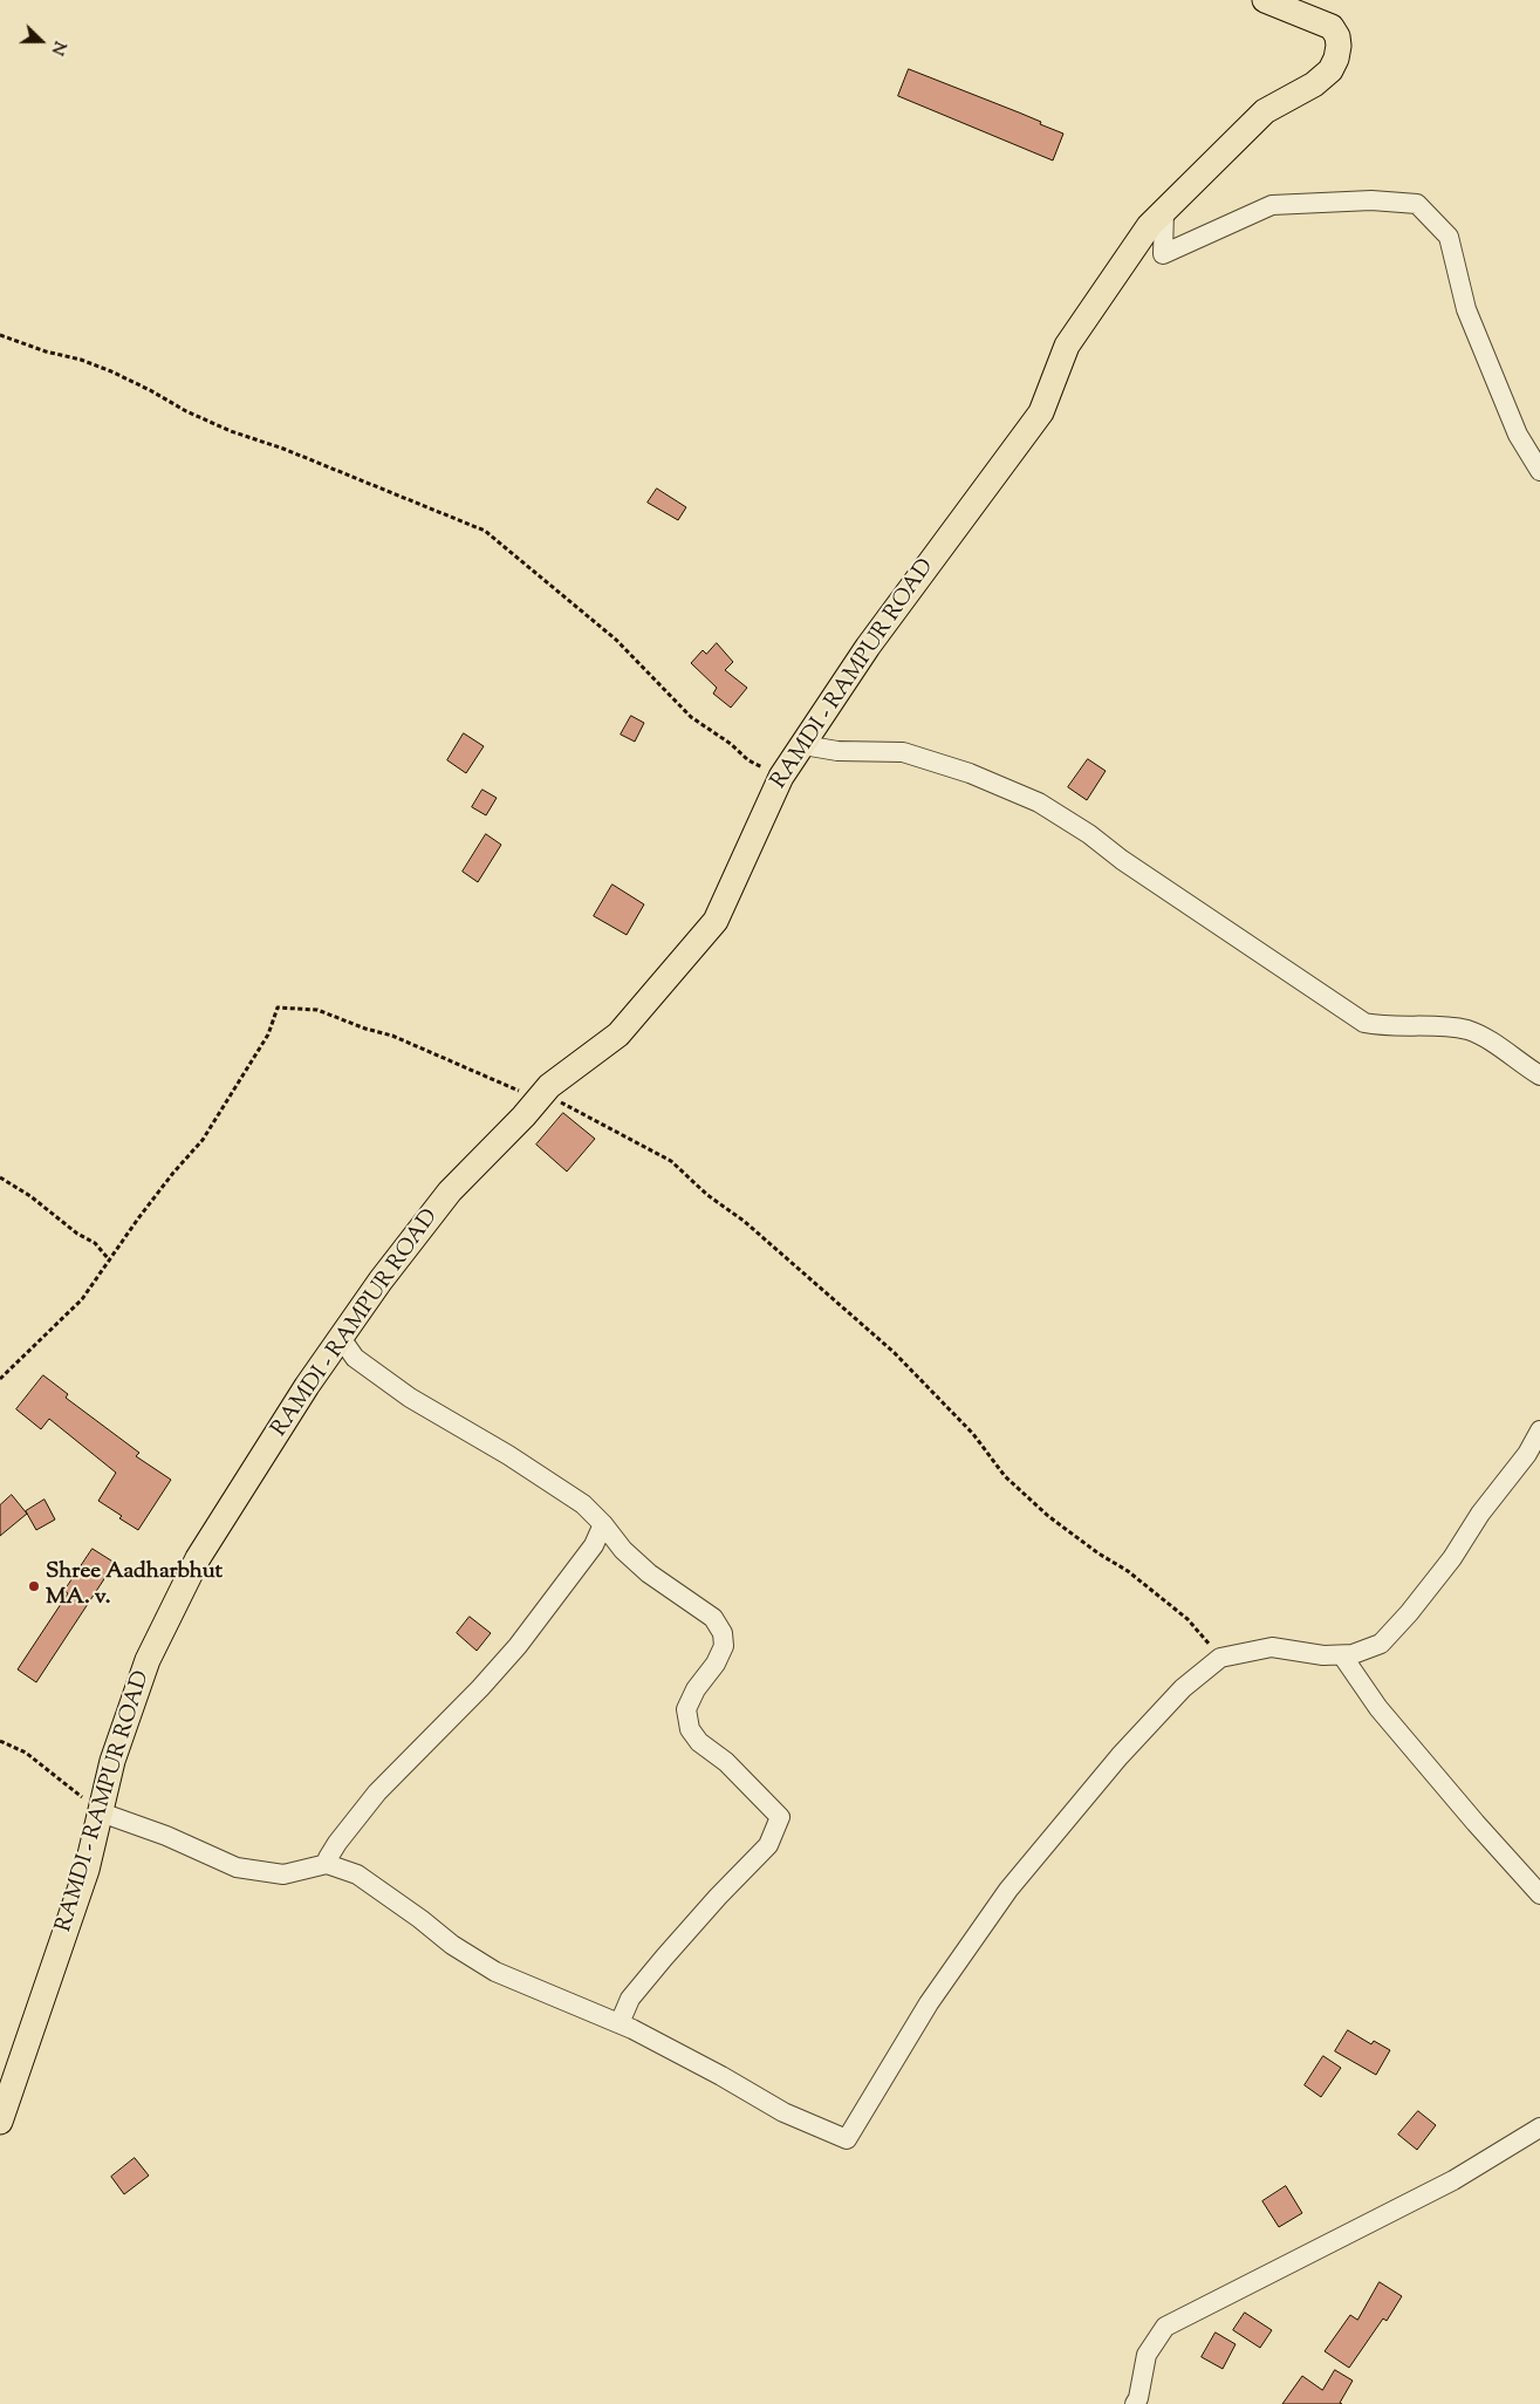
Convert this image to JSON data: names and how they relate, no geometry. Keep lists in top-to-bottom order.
{
  "streets": {
    "main road": ["RAMDI - RAMPUR ROAD"]
  },
  "places": ["Shree Aadharbhut MA. v."],
  "north": "right"
}
